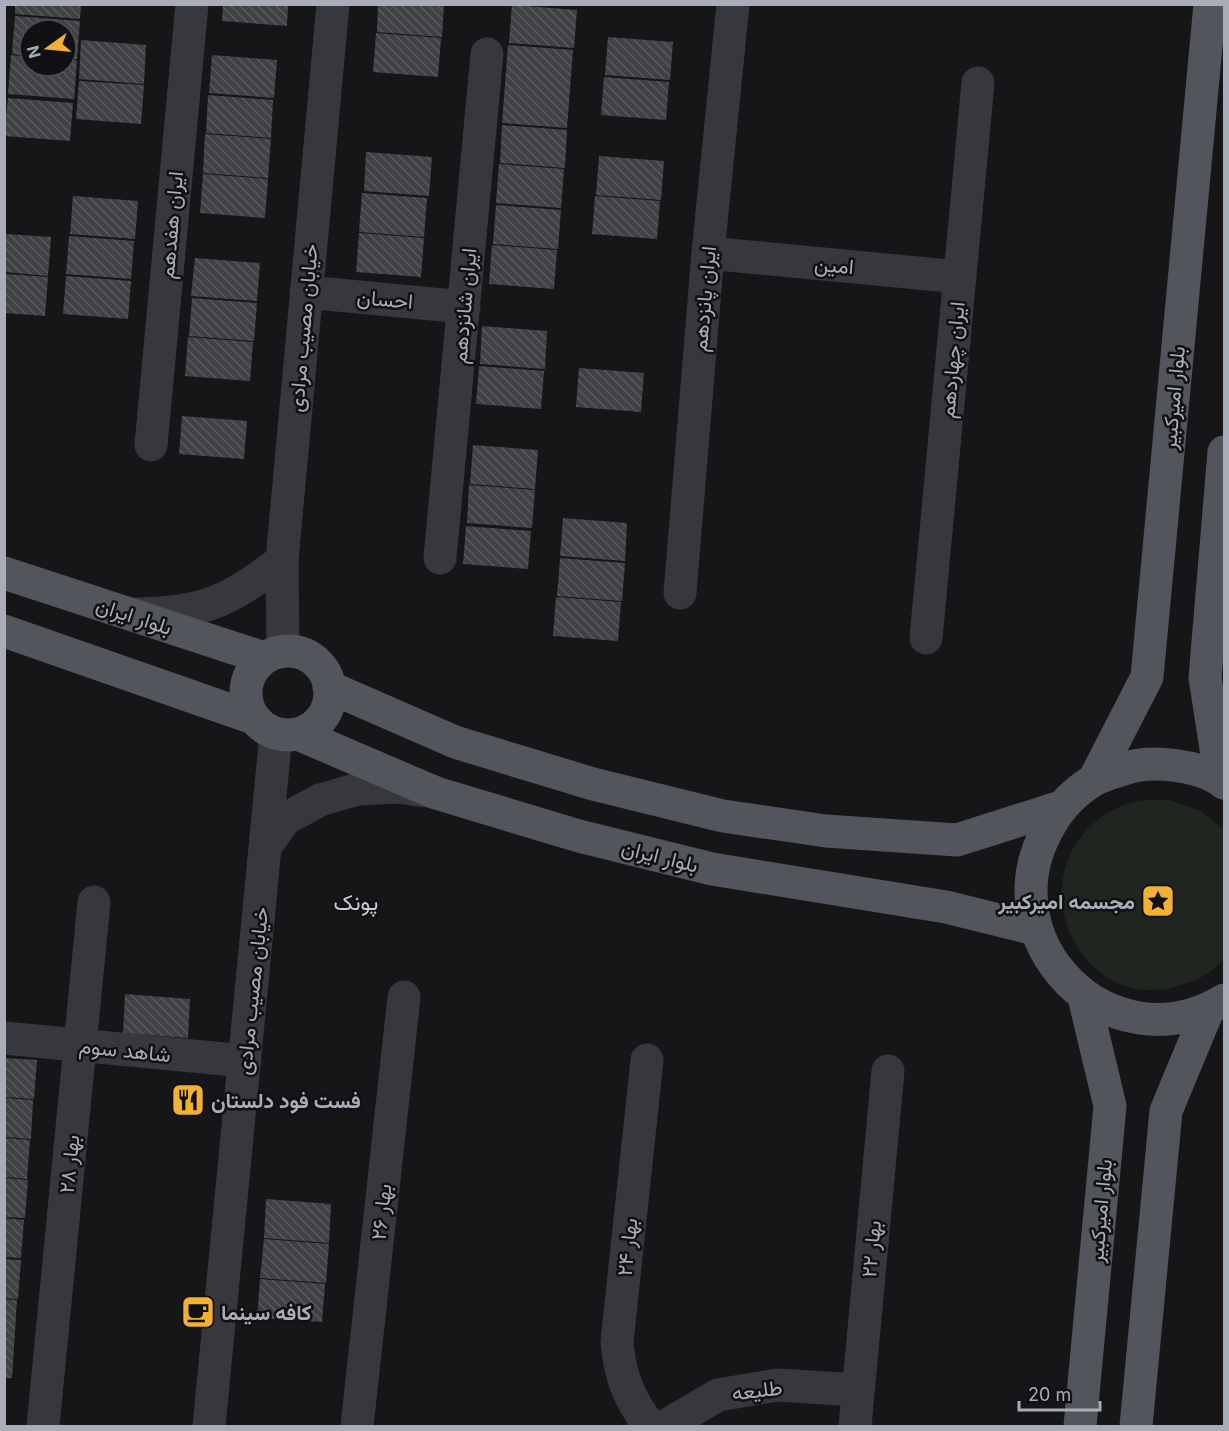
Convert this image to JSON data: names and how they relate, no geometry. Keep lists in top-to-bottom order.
{
  "streets": {
    "main road": ["بلوار امیرکبیر", "بلوار ایران"],
    "street": [
      "ایران هفدهم",
      "امین",
      "احسان",
      "ایران پانزدهم",
      "ایران شانزدهم",
      "خیابان مصیب مرادی",
      "ایران چهاردهم",
      "شاهد سوم",
      "بهار ۲۸",
      "بهار ۲۶",
      "بهار ۲۴",
      "بهار ۲۲",
      "طلیعه"
    ]
  },
  "crossings": [
    ["امین", "ایران پانزدهم"],
    ["امین", "ایران چهاردهم"],
    ["احسان", "ایران شانزدهم"],
    ["احسان", "خیابان مصیب مرادی"],
    ["خیابان مصیب مرادی", "بلوار ایران"],
    ["خیابان مصیب مرادی", "شاهد سوم"],
    ["شاهد سوم", "بهار ۲۸"],
    ["بهار ۲۲", "طلیعه"]
  ],
  "districts": ["پونک"],
  "places": {
    "place": ["مجسمه امیرکبیر"],
    "restaurant": ["فست فود دلستان"],
    "cafe": ["کافه سینما"]
  },
  "scale_bar": "20 m",
  "north": "left"
}
